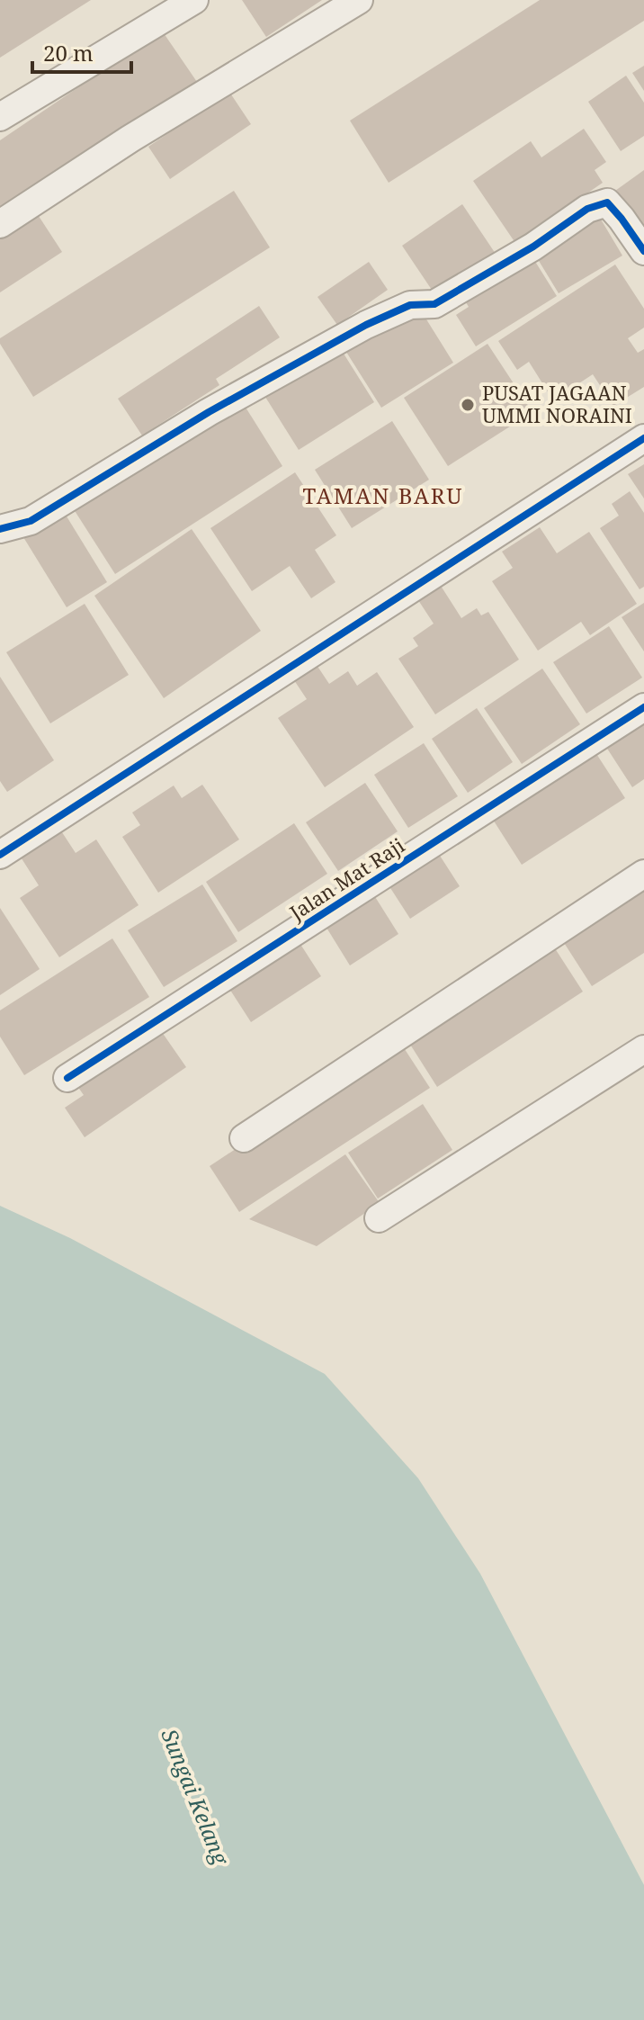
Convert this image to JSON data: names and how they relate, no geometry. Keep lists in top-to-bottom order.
{
  "streets": {
    "street": ["Jalan Mat Raji"]
  },
  "districts": ["TAMAN BARU"],
  "water": ["Sungai Kelang"],
  "places": ["PUSAT JAGAAN UMMI NORAINI"],
  "scale_bar": "20 m"
}
